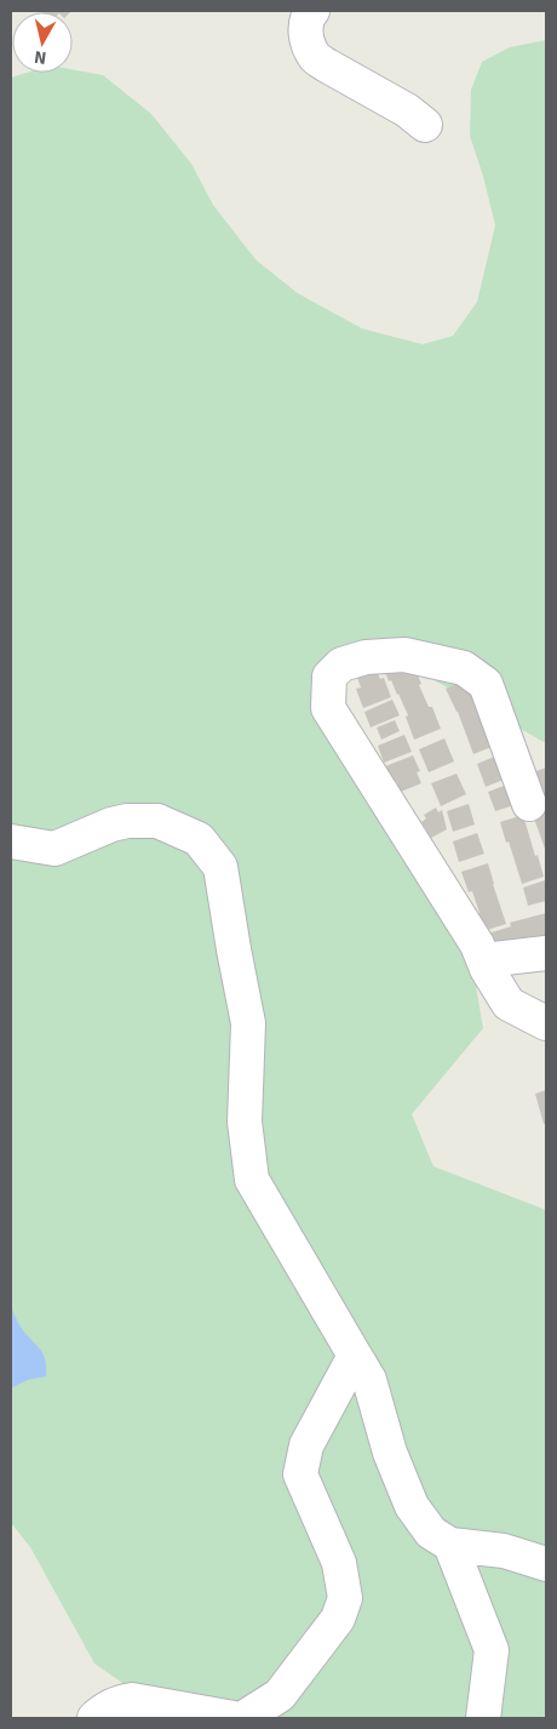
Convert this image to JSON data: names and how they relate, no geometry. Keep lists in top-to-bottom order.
{
  "north": "bottom"
}
